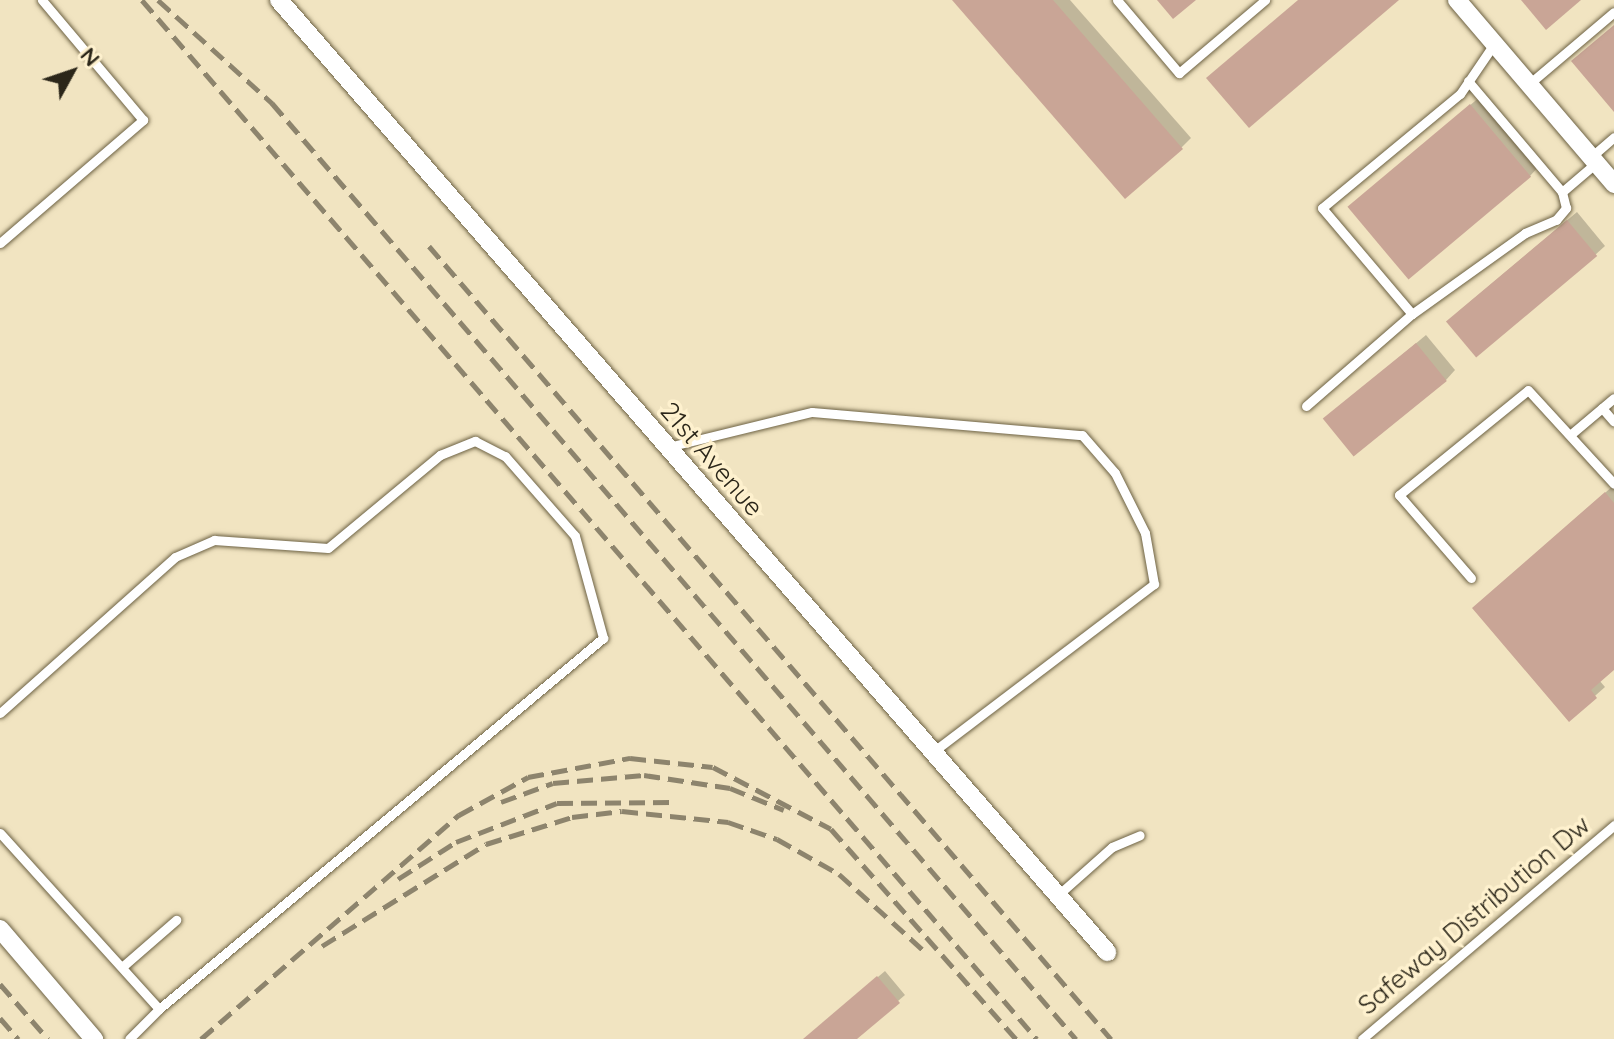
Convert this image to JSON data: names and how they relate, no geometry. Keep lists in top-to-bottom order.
{
  "streets": {
    "street": ["21st Avenue"],
    "lane": ["Safeway Distribution Dw"]
  },
  "north": "top right"
}
